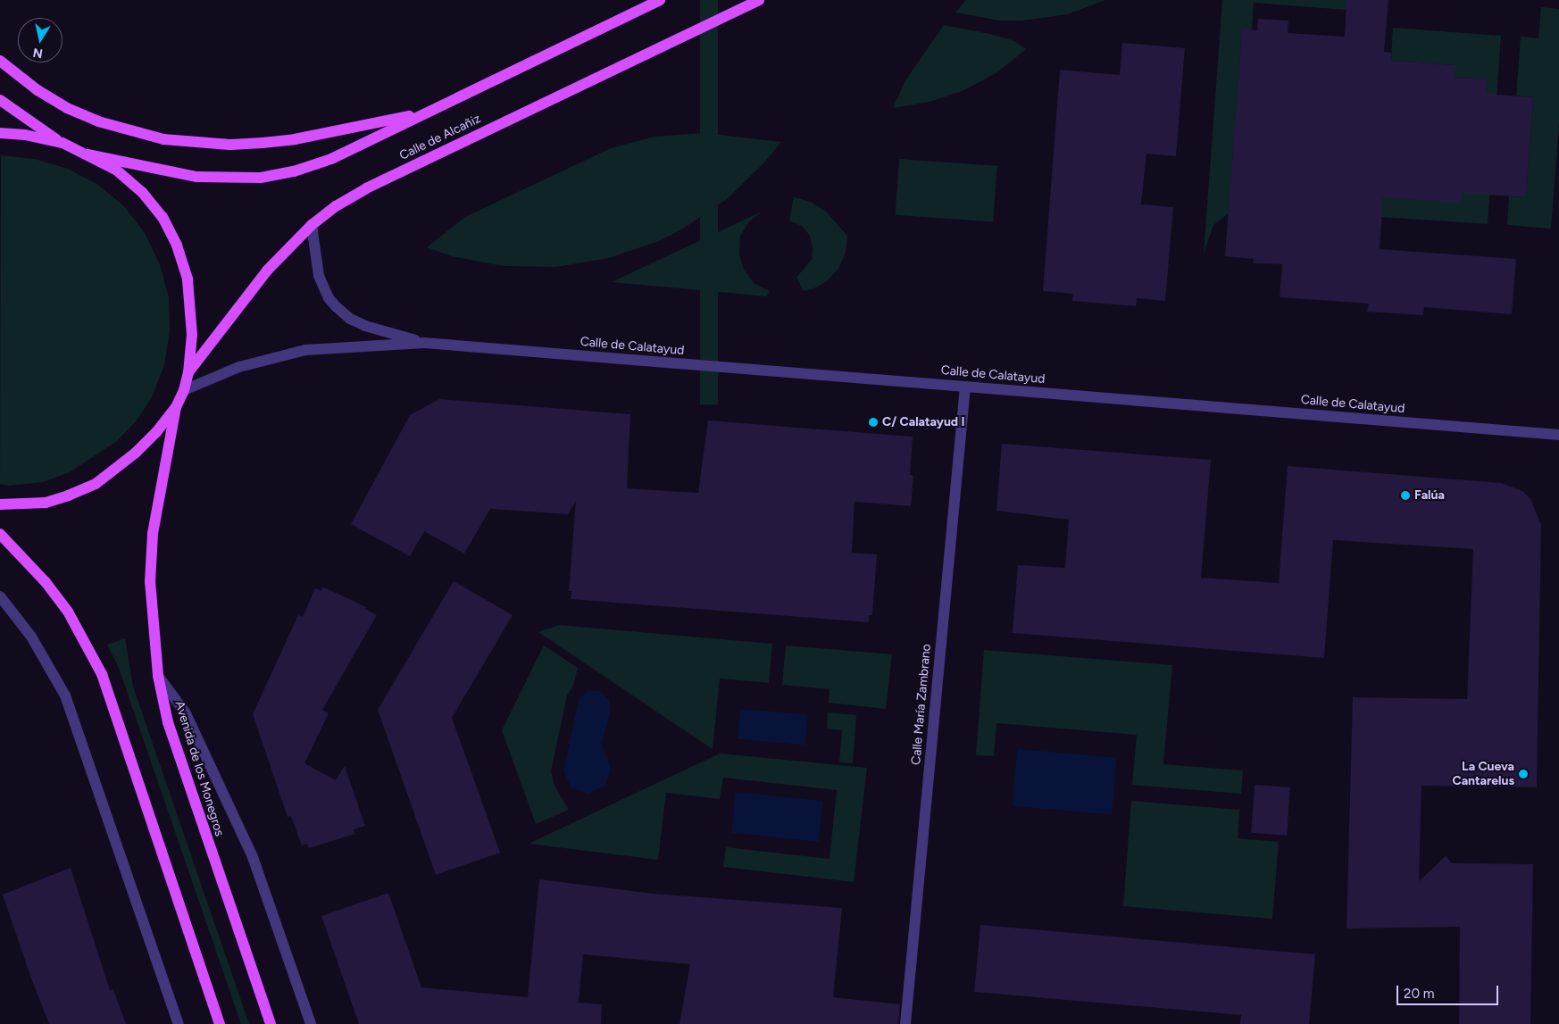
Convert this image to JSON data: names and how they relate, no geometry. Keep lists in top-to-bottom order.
{
  "streets": {
    "main road": ["Calle de Alcañiz", "Avenida de los Monegros"],
    "street": ["Calle de Calatayud", "Calle María Zambrano"]
  },
  "crossings": [
    ["Calle de Alcañiz", "Calle de Calatayud"],
    ["Calle de Calatayud", "Calle María Zambrano"]
  ],
  "places": ["C/ Calatayud I", "Falúa", "La Cueva Cantarelus"],
  "scale_bar": "20 m",
  "north": "bottom"
}
